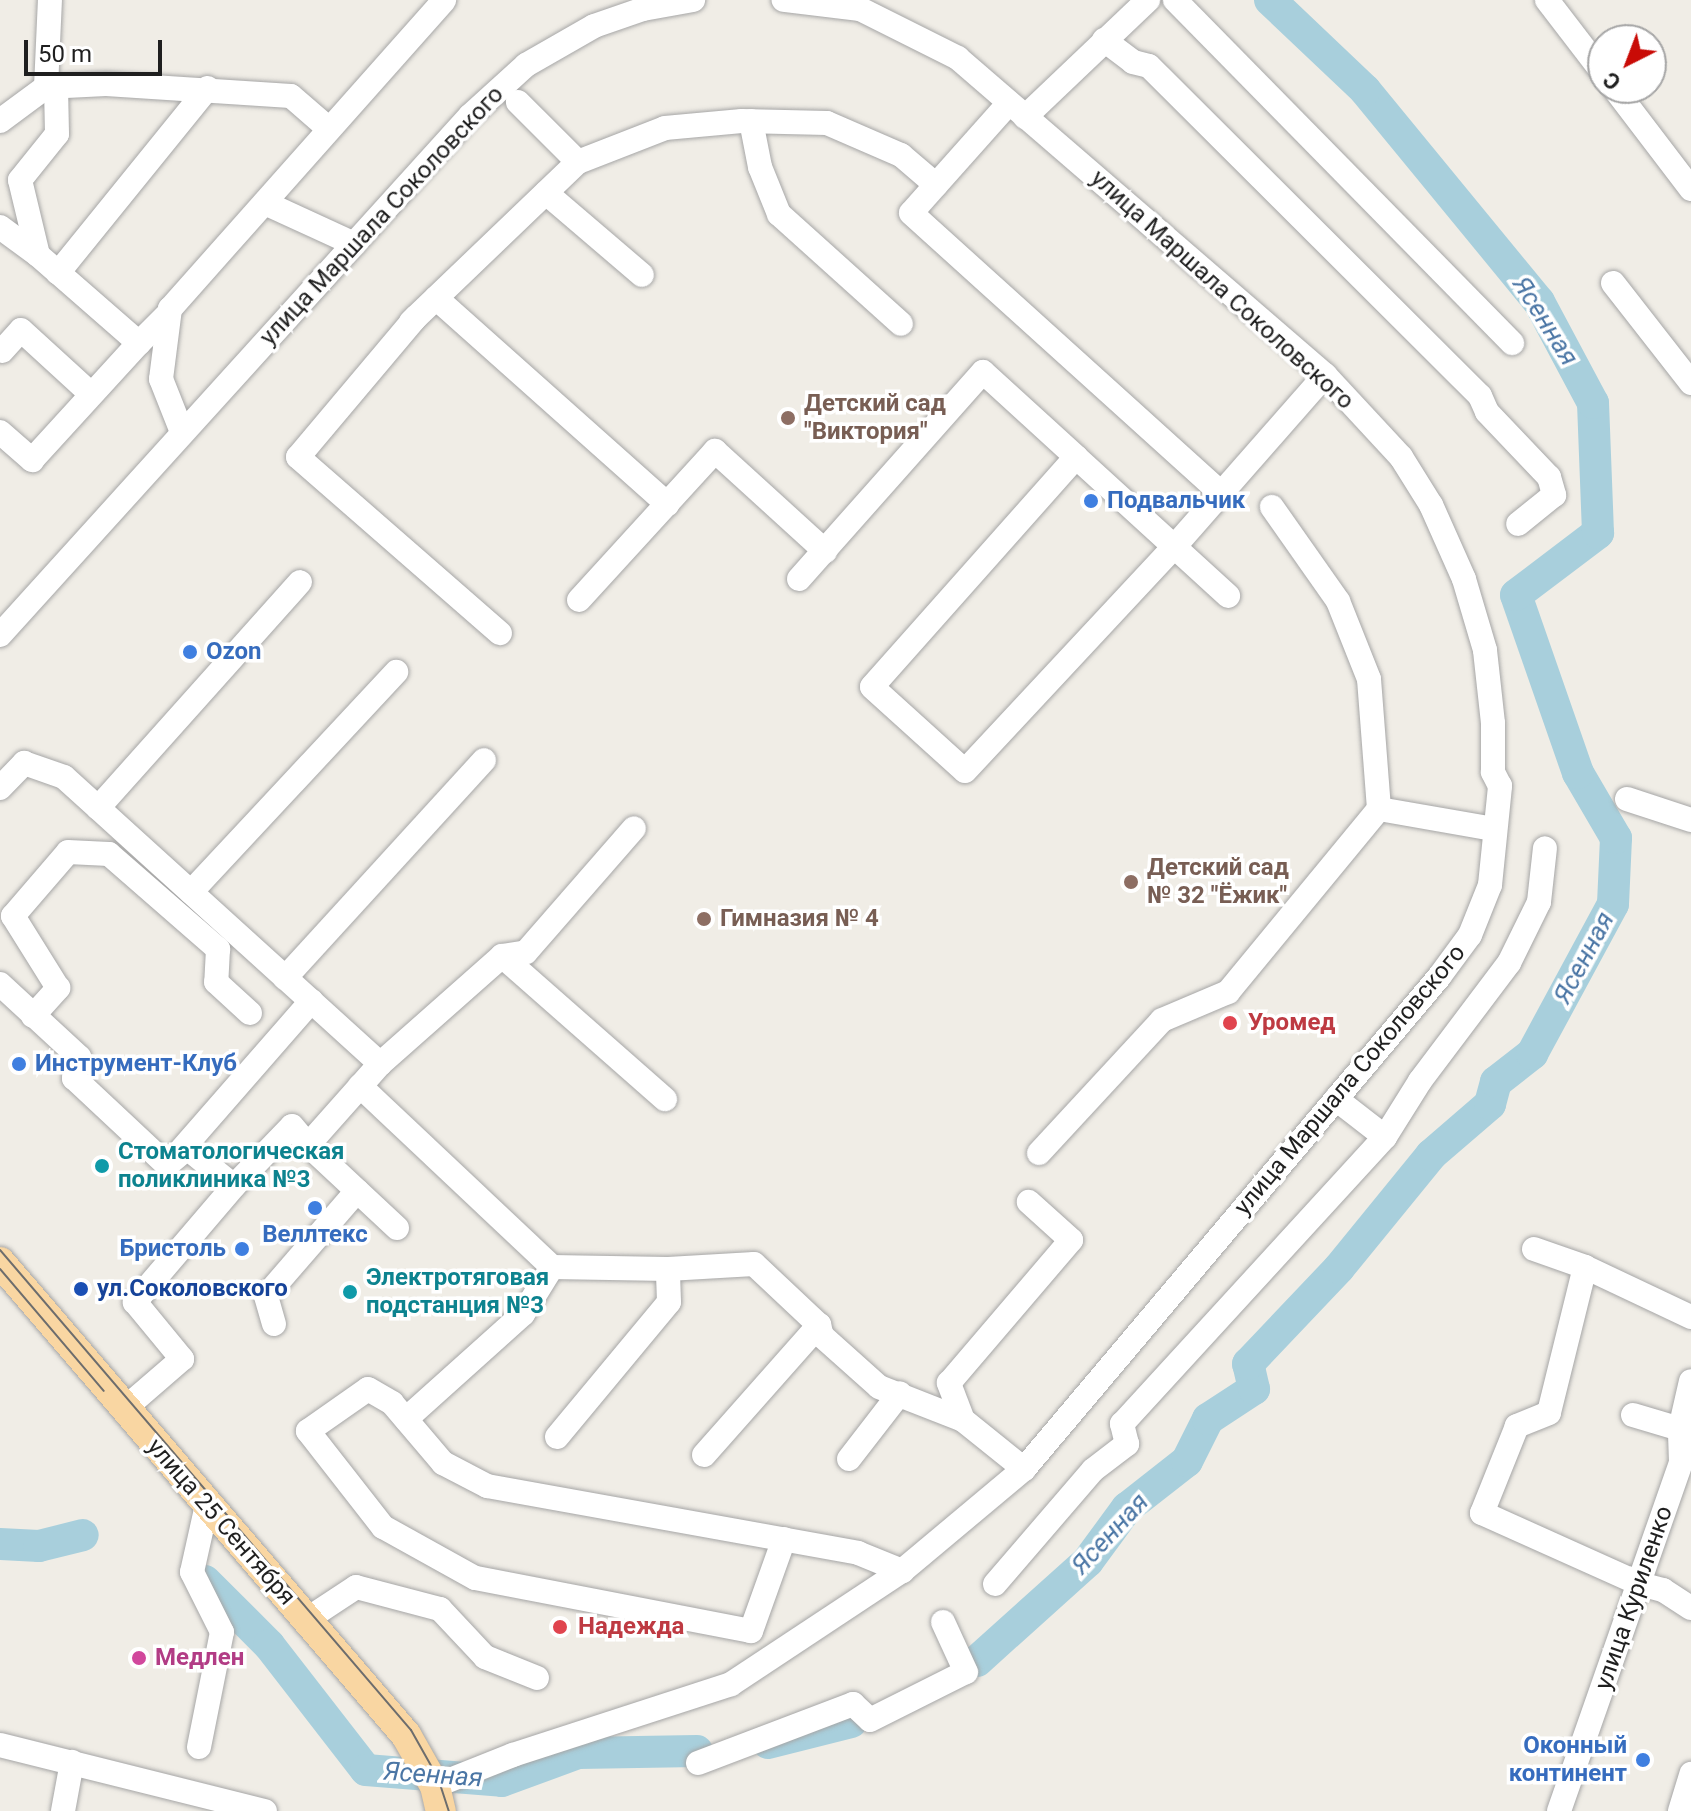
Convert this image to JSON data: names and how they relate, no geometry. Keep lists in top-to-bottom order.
{
  "streets": {
    "main road": ["улица 25 Сентября"],
    "street": ["улица Маршала Соколовского", "улица Куриленко"]
  },
  "crossings": [
    ["улица Маршала Соколовского", "улица 25 Сентября"]
  ],
  "water": ["Ясенная"],
  "places": [
    "Детский сад \"Виктория\"",
    "Подвальчик",
    "Ozon",
    "Детский сад № 32 \"Ёжик\"",
    "Гимназия № 4",
    "Уромед",
    "Инструмент-Клуб",
    "Стоматологическая поликлиника №3",
    "Веллтекс",
    "Бристоль",
    "ул.Соколовского",
    "Электротяговая подстанция №3",
    "Надежда",
    "Медлен",
    "Оконный континент"
  ],
  "scale_bar": "50 m",
  "north": "bottom left"
}
